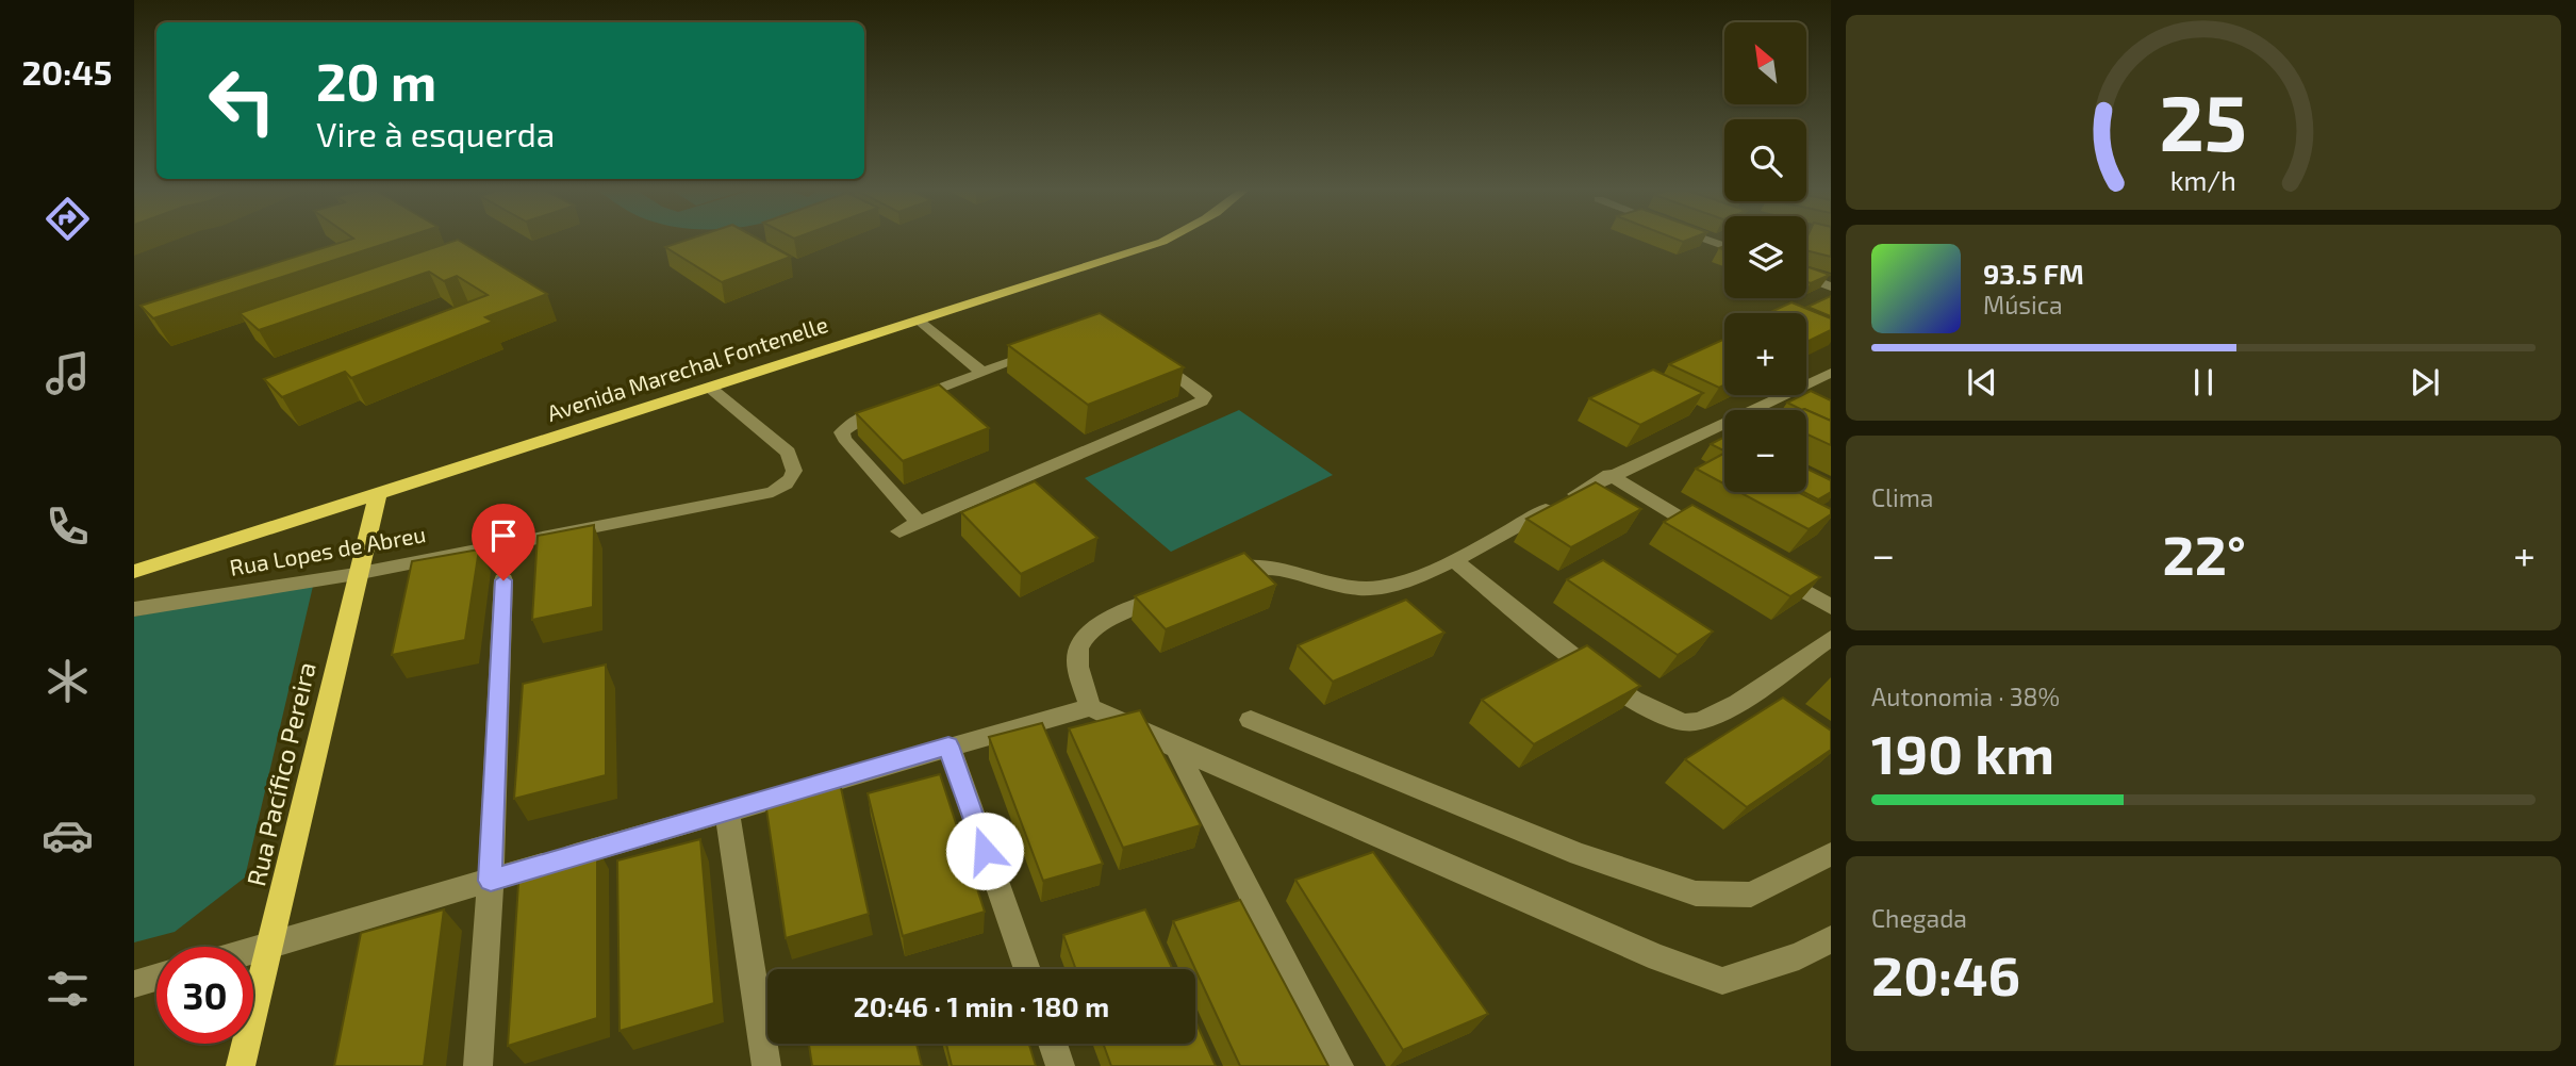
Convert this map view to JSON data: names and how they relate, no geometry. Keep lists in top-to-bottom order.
{
  "streets": {
    "main road": ["Avenida Marechal Fontenelle", "Rua Pacífico Pereira"],
    "street": ["Rua Lopes de Abreu"]
  },
  "crossings": [
    ["Avenida Marechal Fontenelle", "Rua Lopes de Abreu"],
    ["Avenida Marechal Fontenelle", "Rua Pacífico Pereira"],
    ["Rua Lopes de Abreu", "Rua Pacífico Pereira"]
  ],
  "north": "top left",
  "page": {
    "tabs": "20:45",
    "map_buttons": ["+", "−"],
    "turn": ["20 m", "Vire à esquerda"],
    "song": ["93.5 FM", "Música"],
    "tile": [
      "Clima",
      ["Autonomia · 38%", "190 km"],
      ["Chegada", "20:46"]
    ],
    "heat": ["−", "22°", "+"],
    "limit": "30",
    "trip": "20:46 · 1 min · 180 m",
    "gauge": ["25", "km/h"]
  }
}
